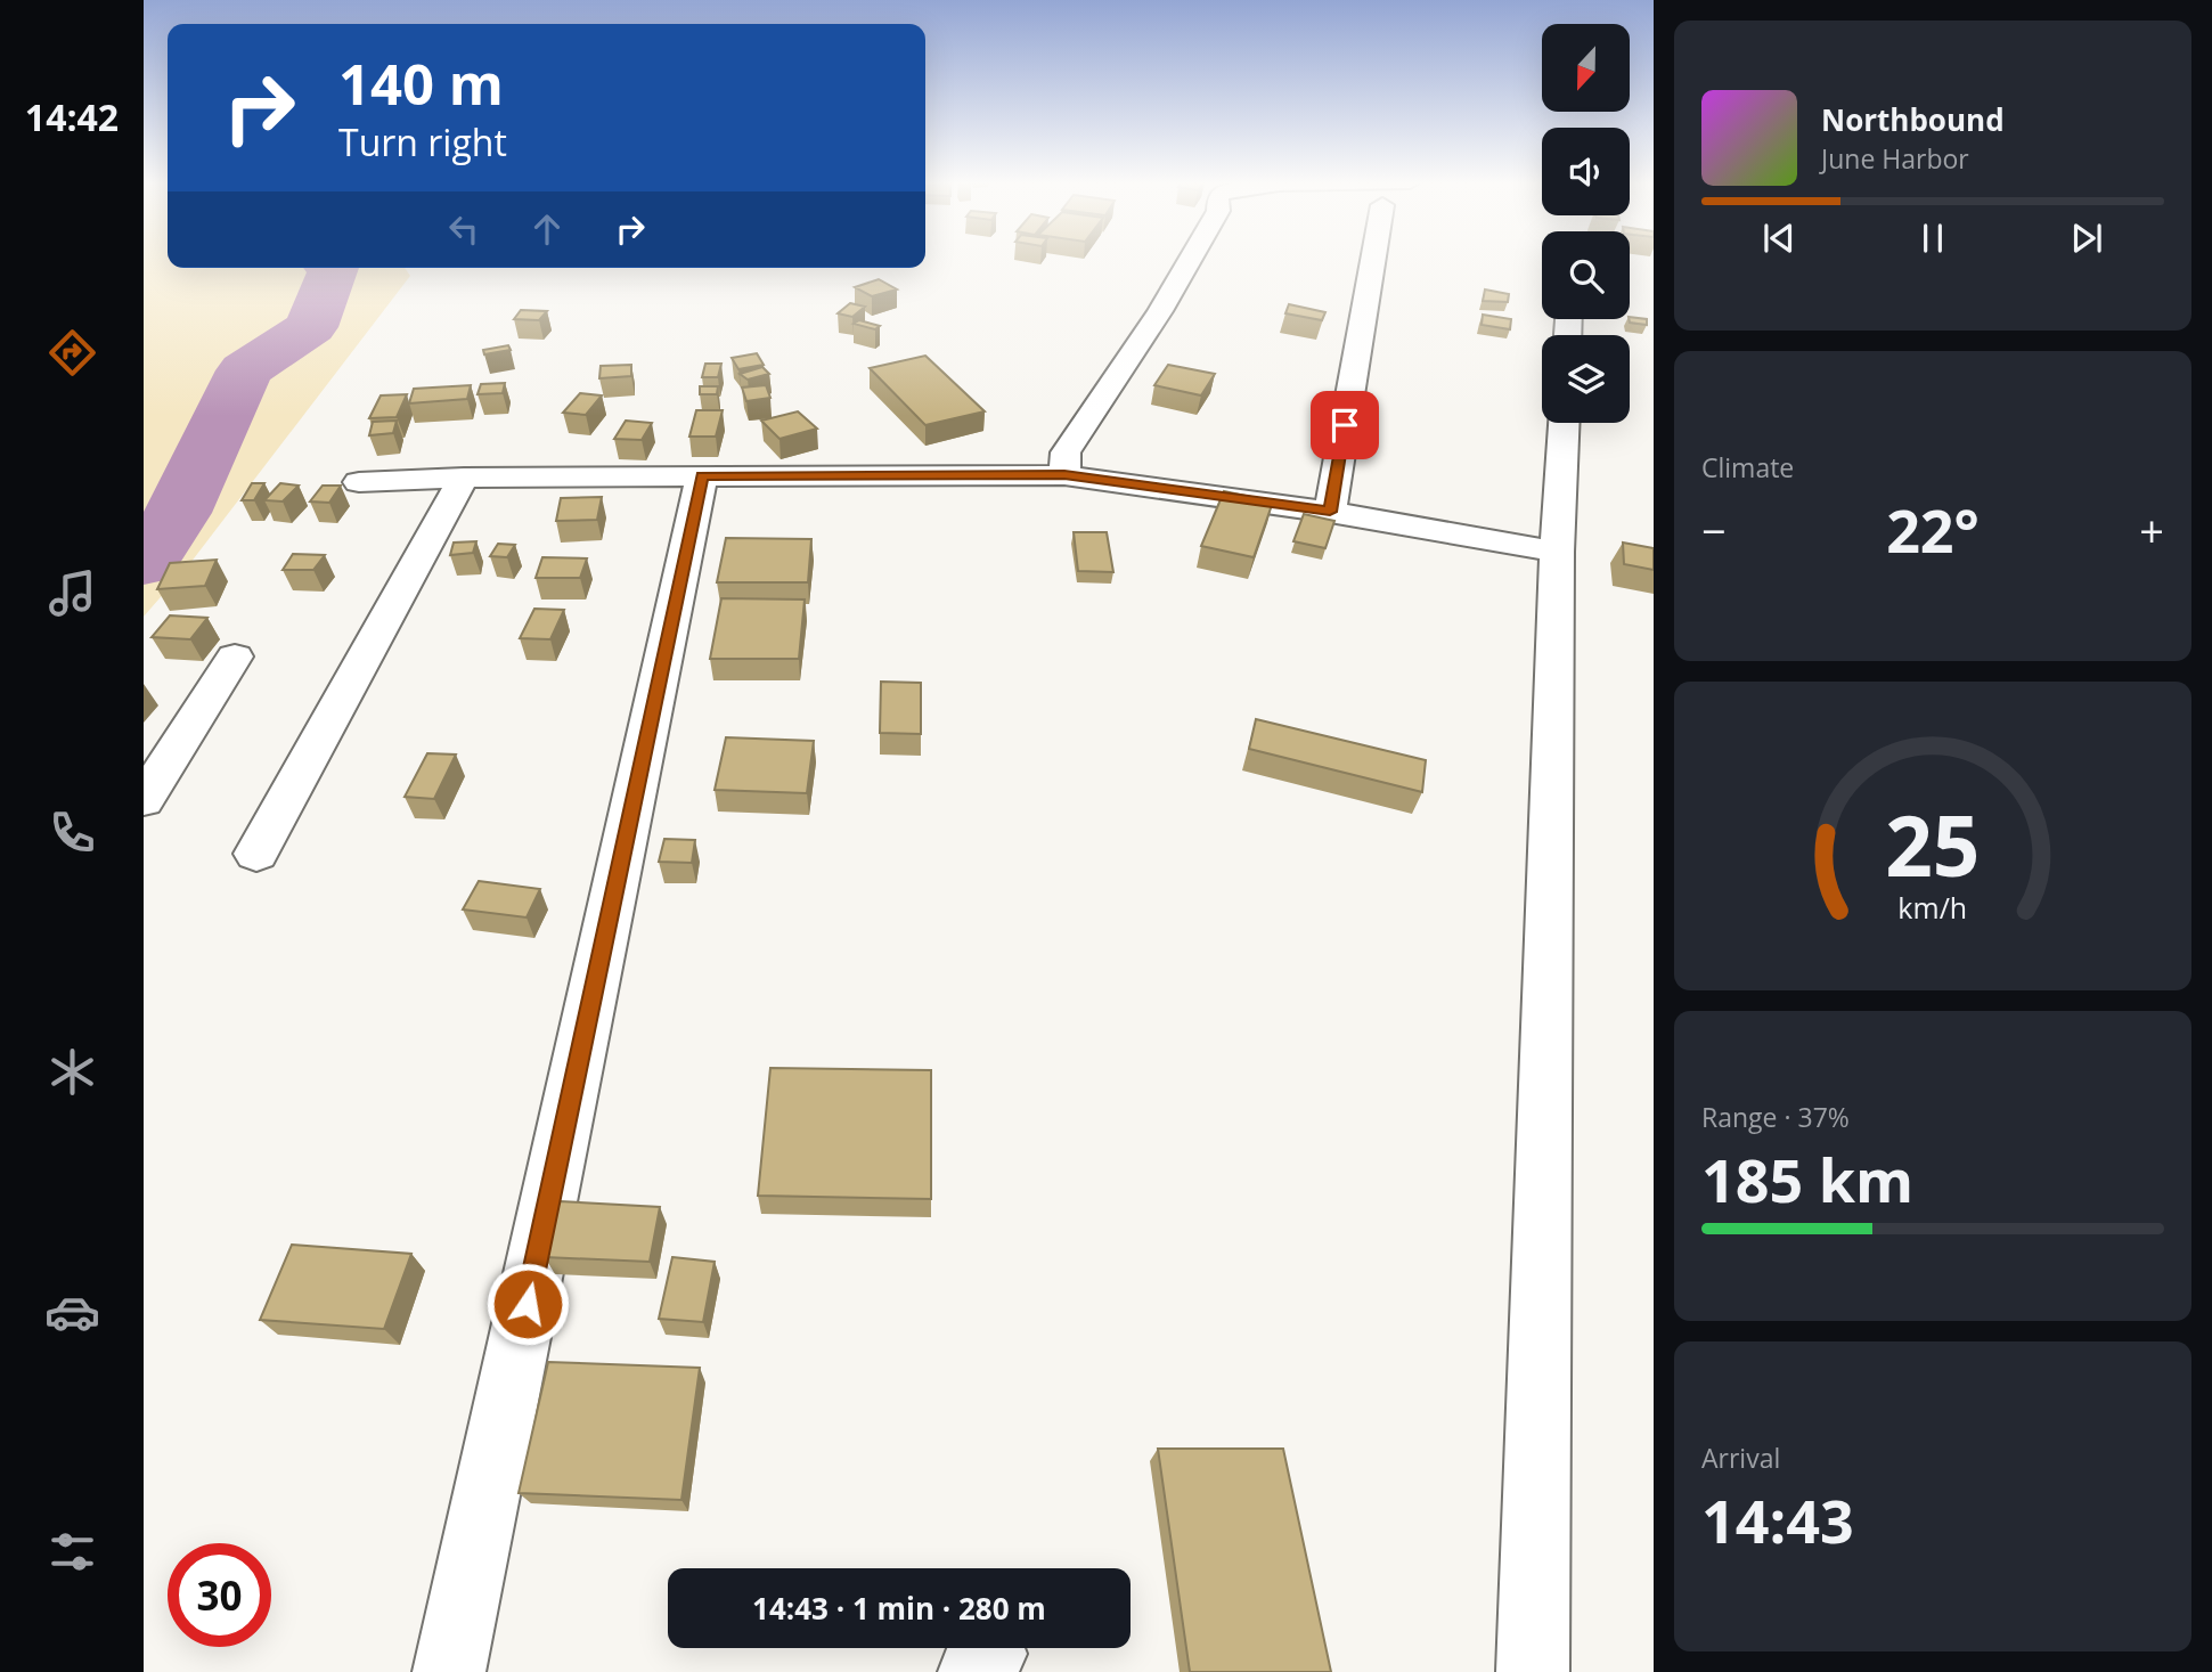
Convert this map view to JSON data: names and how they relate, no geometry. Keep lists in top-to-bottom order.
{
  "north": "bottom",
  "page": {
    "tabs": "14:42",
    "turn": ["140 m", "Turn right"],
    "song": ["Northbound", "June Harbor"],
    "tile": [
      "Climate",
      ["Range · 37%", "185 km"],
      ["Arrival", "14:43"]
    ],
    "heat": ["−", "22°", "+"],
    "limit": "30",
    "trip": "14:43 · 1 min · 280 m",
    "gauge": ["25", "km/h"]
  }
}
